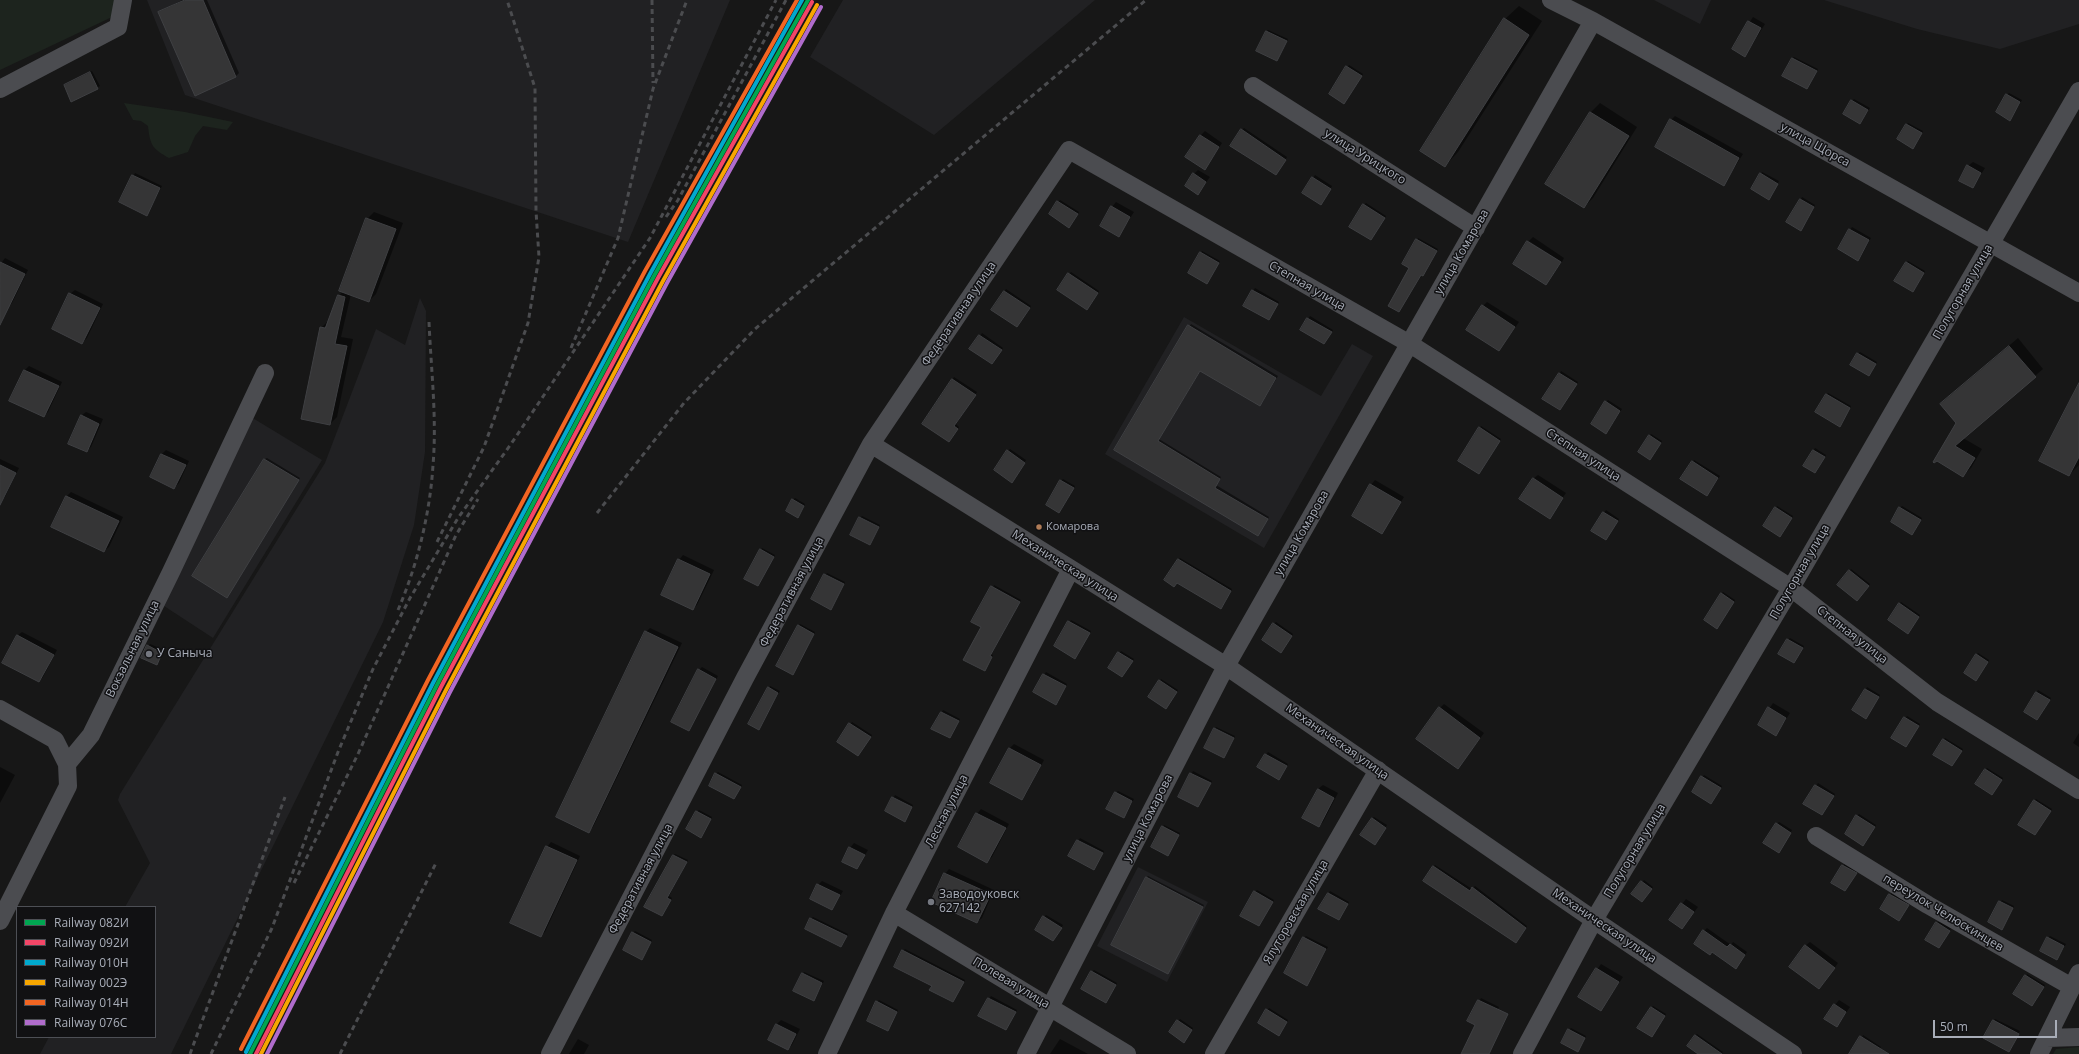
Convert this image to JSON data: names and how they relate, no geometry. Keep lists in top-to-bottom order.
{
  "streets": {
    "street": [
      "улица Щорса",
      "улица Урицкого",
      "улица Комарова",
      "Степная улица",
      "Полугорная улица",
      "Федеративная улица",
      "Механическая улица",
      "Вокзальная улица",
      "Лесная улица",
      "Ялуторовская улица",
      "переулок Челюскинцев",
      "Полевая улица"
    ]
  },
  "crossings": [
    ["улица Щорса", "улица Комарова"],
    ["улица Щорса", "Полугорная улица"],
    ["улица Урицкого", "улица Комарова"],
    ["улица Комарова", "Степная улица"],
    ["улица Комарова", "Механическая улица"],
    ["улица Комарова", "Полевая улица"],
    ["Степная улица", "Полугорная улица"],
    ["Степная улица", "Федеративная улица"],
    ["Полугорная улица", "Механическая улица"],
    ["Федеративная улица", "Механическая улица"],
    ["Механическая улица", "Лесная улица"],
    ["Механическая улица", "Ялуторовская улица"],
    ["Лесная улица", "Полевая улица"]
  ],
  "places": ["Комарова", "У Саныча", "Заводоуковск 627142"],
  "lines": [
    "rail line 082И",
    "rail line 010Н",
    "rail line 014Н",
    "rail line 092И",
    "rail line 002Э",
    "rail line 076С"
  ],
  "legend": [
    "Railway 082И",
    "Railway 092И",
    "Railway 010Н",
    "Railway 002Э",
    "Railway 014Н",
    "Railway 076С"
  ],
  "scale_bar": "50 m"
}
